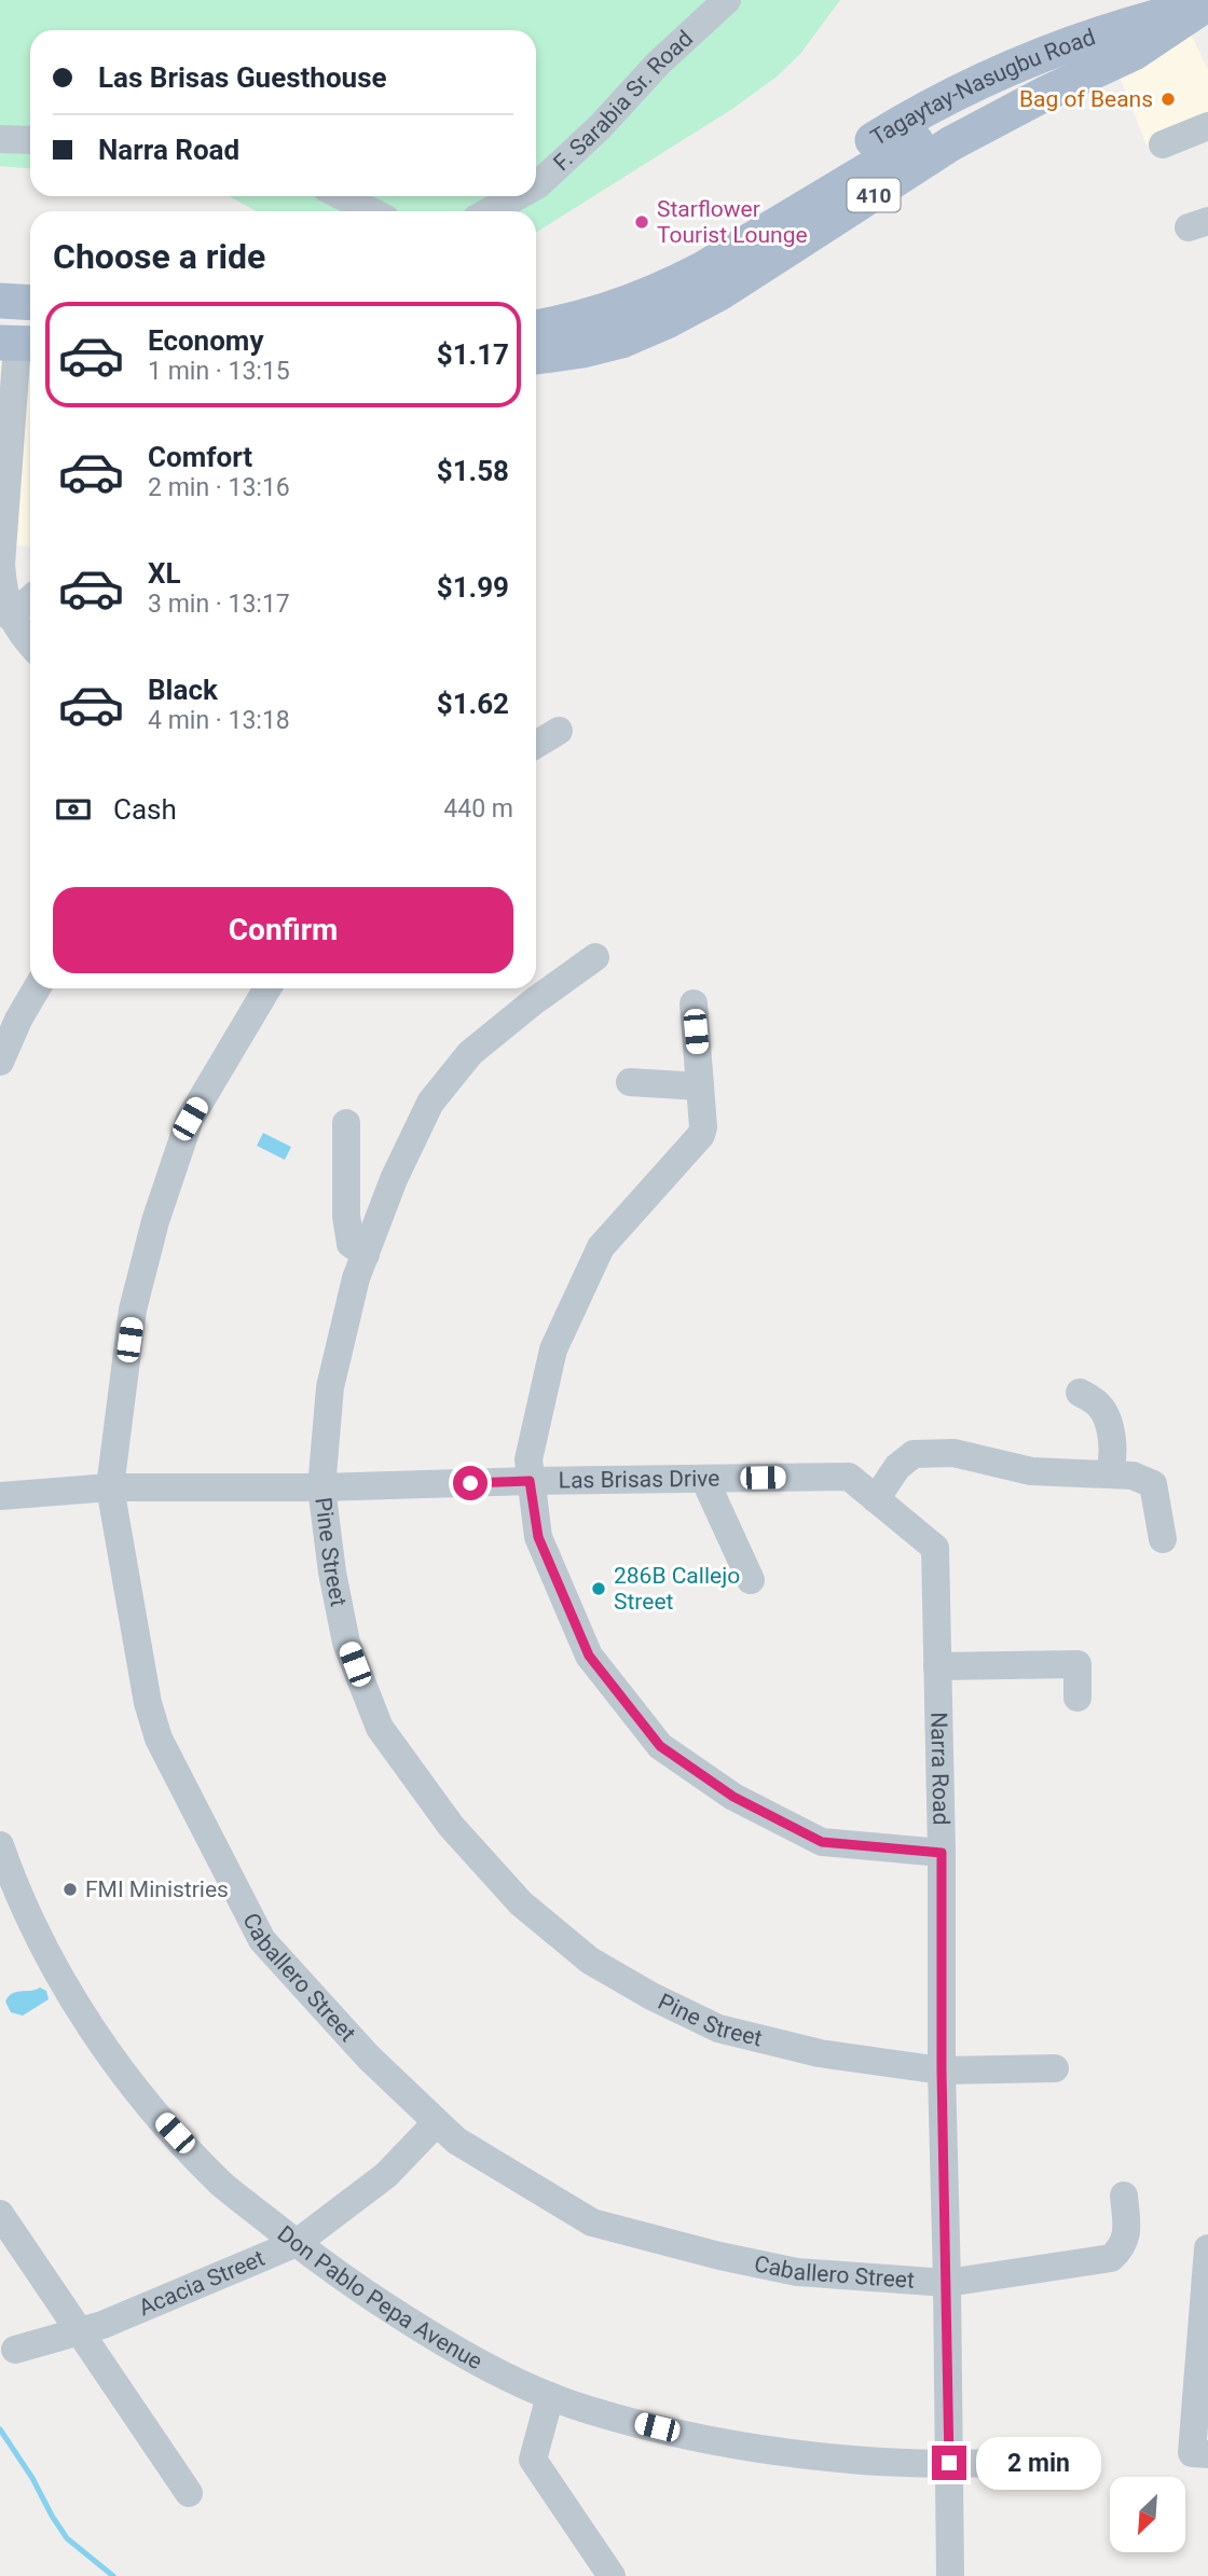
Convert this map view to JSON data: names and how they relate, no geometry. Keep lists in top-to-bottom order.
{
  "streets": {
    "main road": ["Tagaytay-Nasugbu Road", "410"],
    "street": [
      "F. Sarabia Sr. Road",
      "Las Brisas Drive",
      "Pine Street",
      "Narra Road",
      "Caballero Street",
      "Acacia Street",
      "Don Pablo Pepa Avenue"
    ]
  },
  "crossings": [
    ["Las Brisas Drive", "Pine Street"],
    ["Las Brisas Drive", "Narra Road"],
    ["Las Brisas Drive", "Caballero Street"],
    ["Pine Street", "Narra Road"],
    ["Narra Road", "Caballero Street"],
    ["Narra Road", "Don Pablo Pepa Avenue"],
    ["Caballero Street", "Acacia Street"],
    ["Acacia Street", "Don Pablo Pepa Avenue"]
  ],
  "places": [
    "Bag of Beans",
    "Starflower Tourist Lounge",
    "286B Callejo Street",
    "FMI Ministries"
  ],
  "north": "bottom left",
  "page": {
    "banner": ["Las Brisas Guesthouse", "Narra Road"],
    "heading": "Choose a ride",
    "list": [
      {
        "name": "Economy",
        "note": "1 min · 13:15",
        "value": "$1.17"
      },
      {
        "name": "Comfort",
        "note": "2 min · 13:16",
        "value": "$1.58"
      },
      {
        "name": "XL",
        "note": "3 min · 13:17",
        "value": "$1.99"
      },
      {
        "name": "Black",
        "note": "4 min · 13:18",
        "value": "$1.62"
      }
    ],
    "pay": ["Cash", "440 m"],
    "buttons": "Confirm",
    "bubble": "2 min"
  }
}
